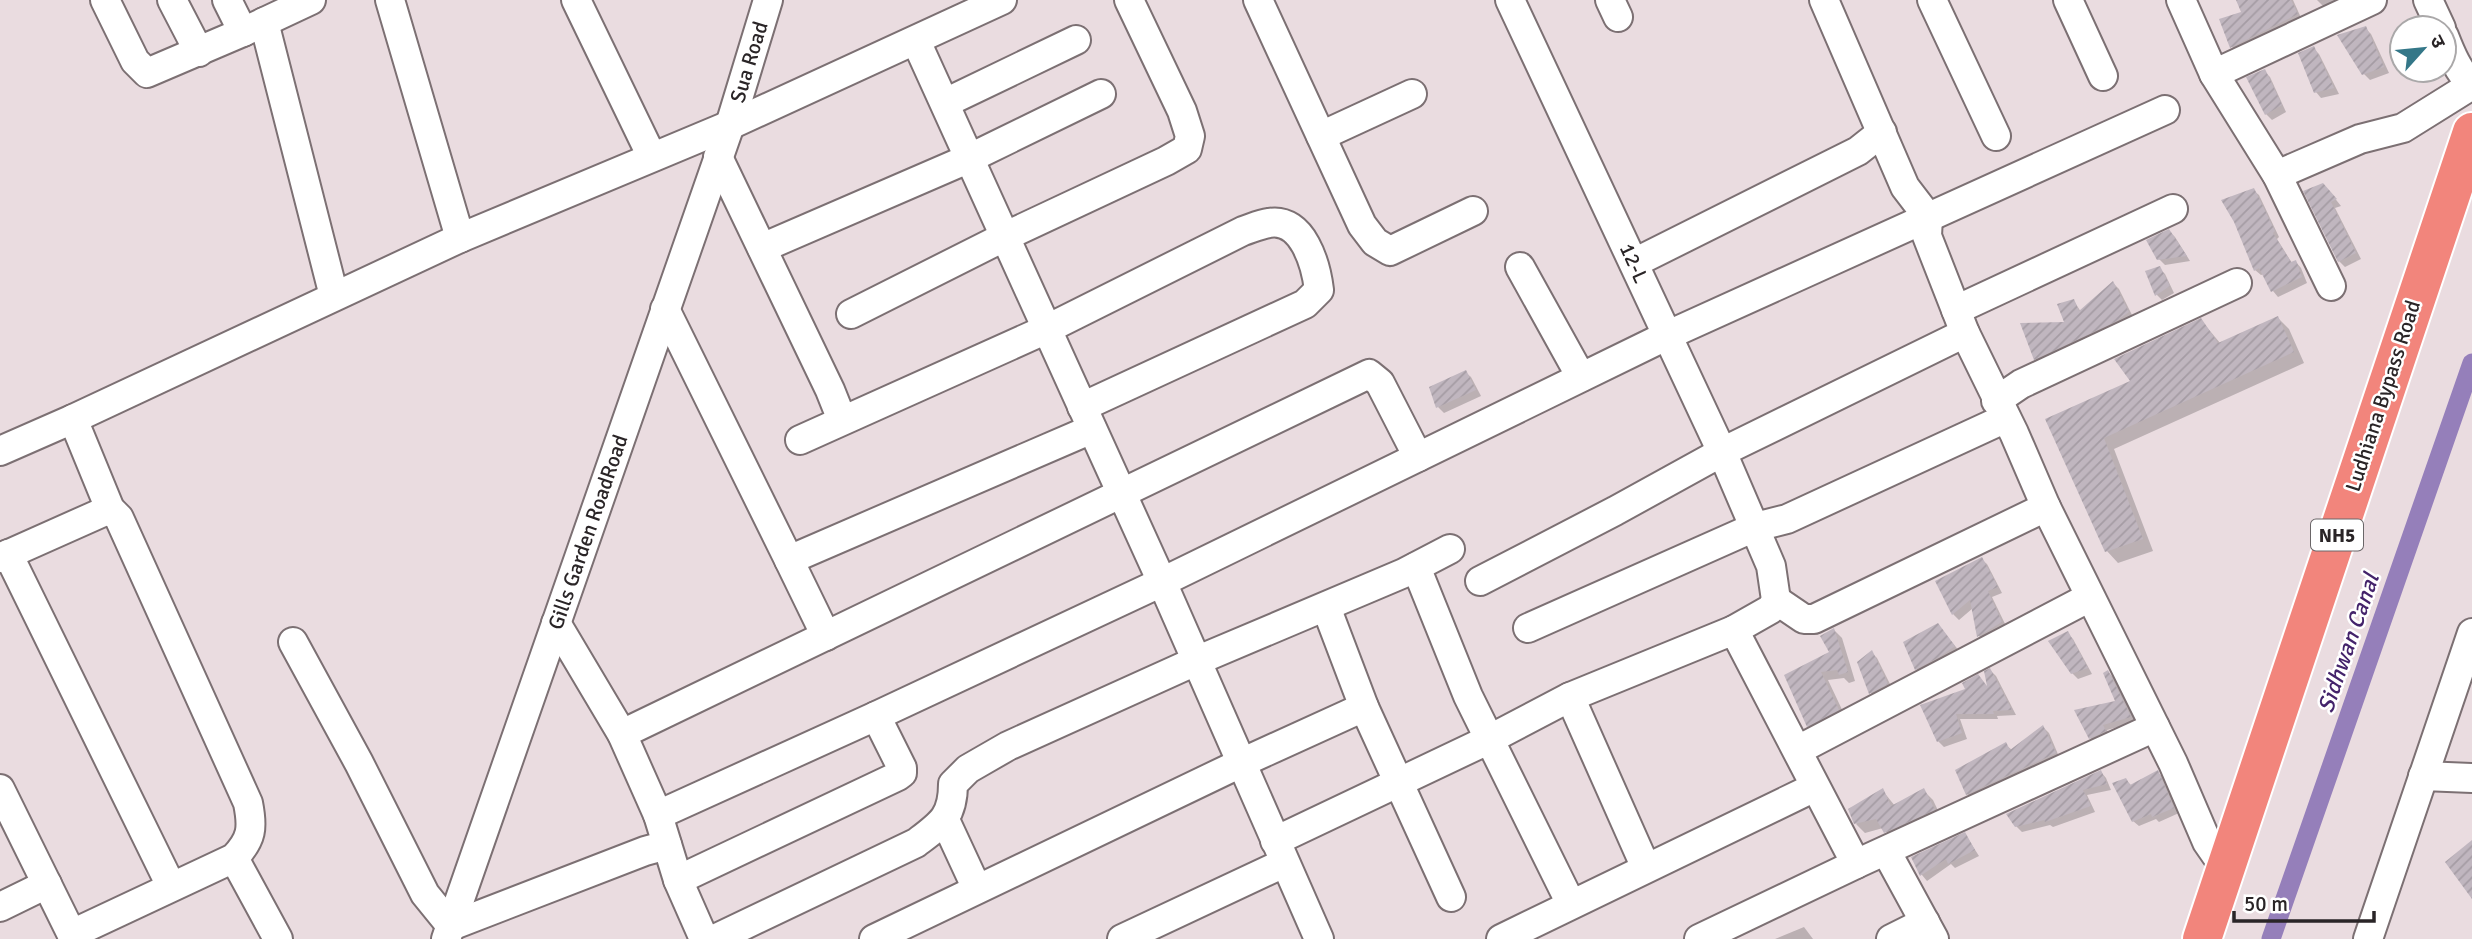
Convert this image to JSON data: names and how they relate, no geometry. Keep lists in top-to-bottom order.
{
  "streets": {
    "highway": ["Ludhiana Bypass Road", "NH5"],
    "street": ["Sua Road", "12-L", "Gills Garden RoadRoad"]
  },
  "crossings": [
    ["Sua Road", "Gills Garden RoadRoad"]
  ],
  "water": ["Sidhwan Canal"],
  "scale_bar": "50 m",
  "north": "top right"
}
